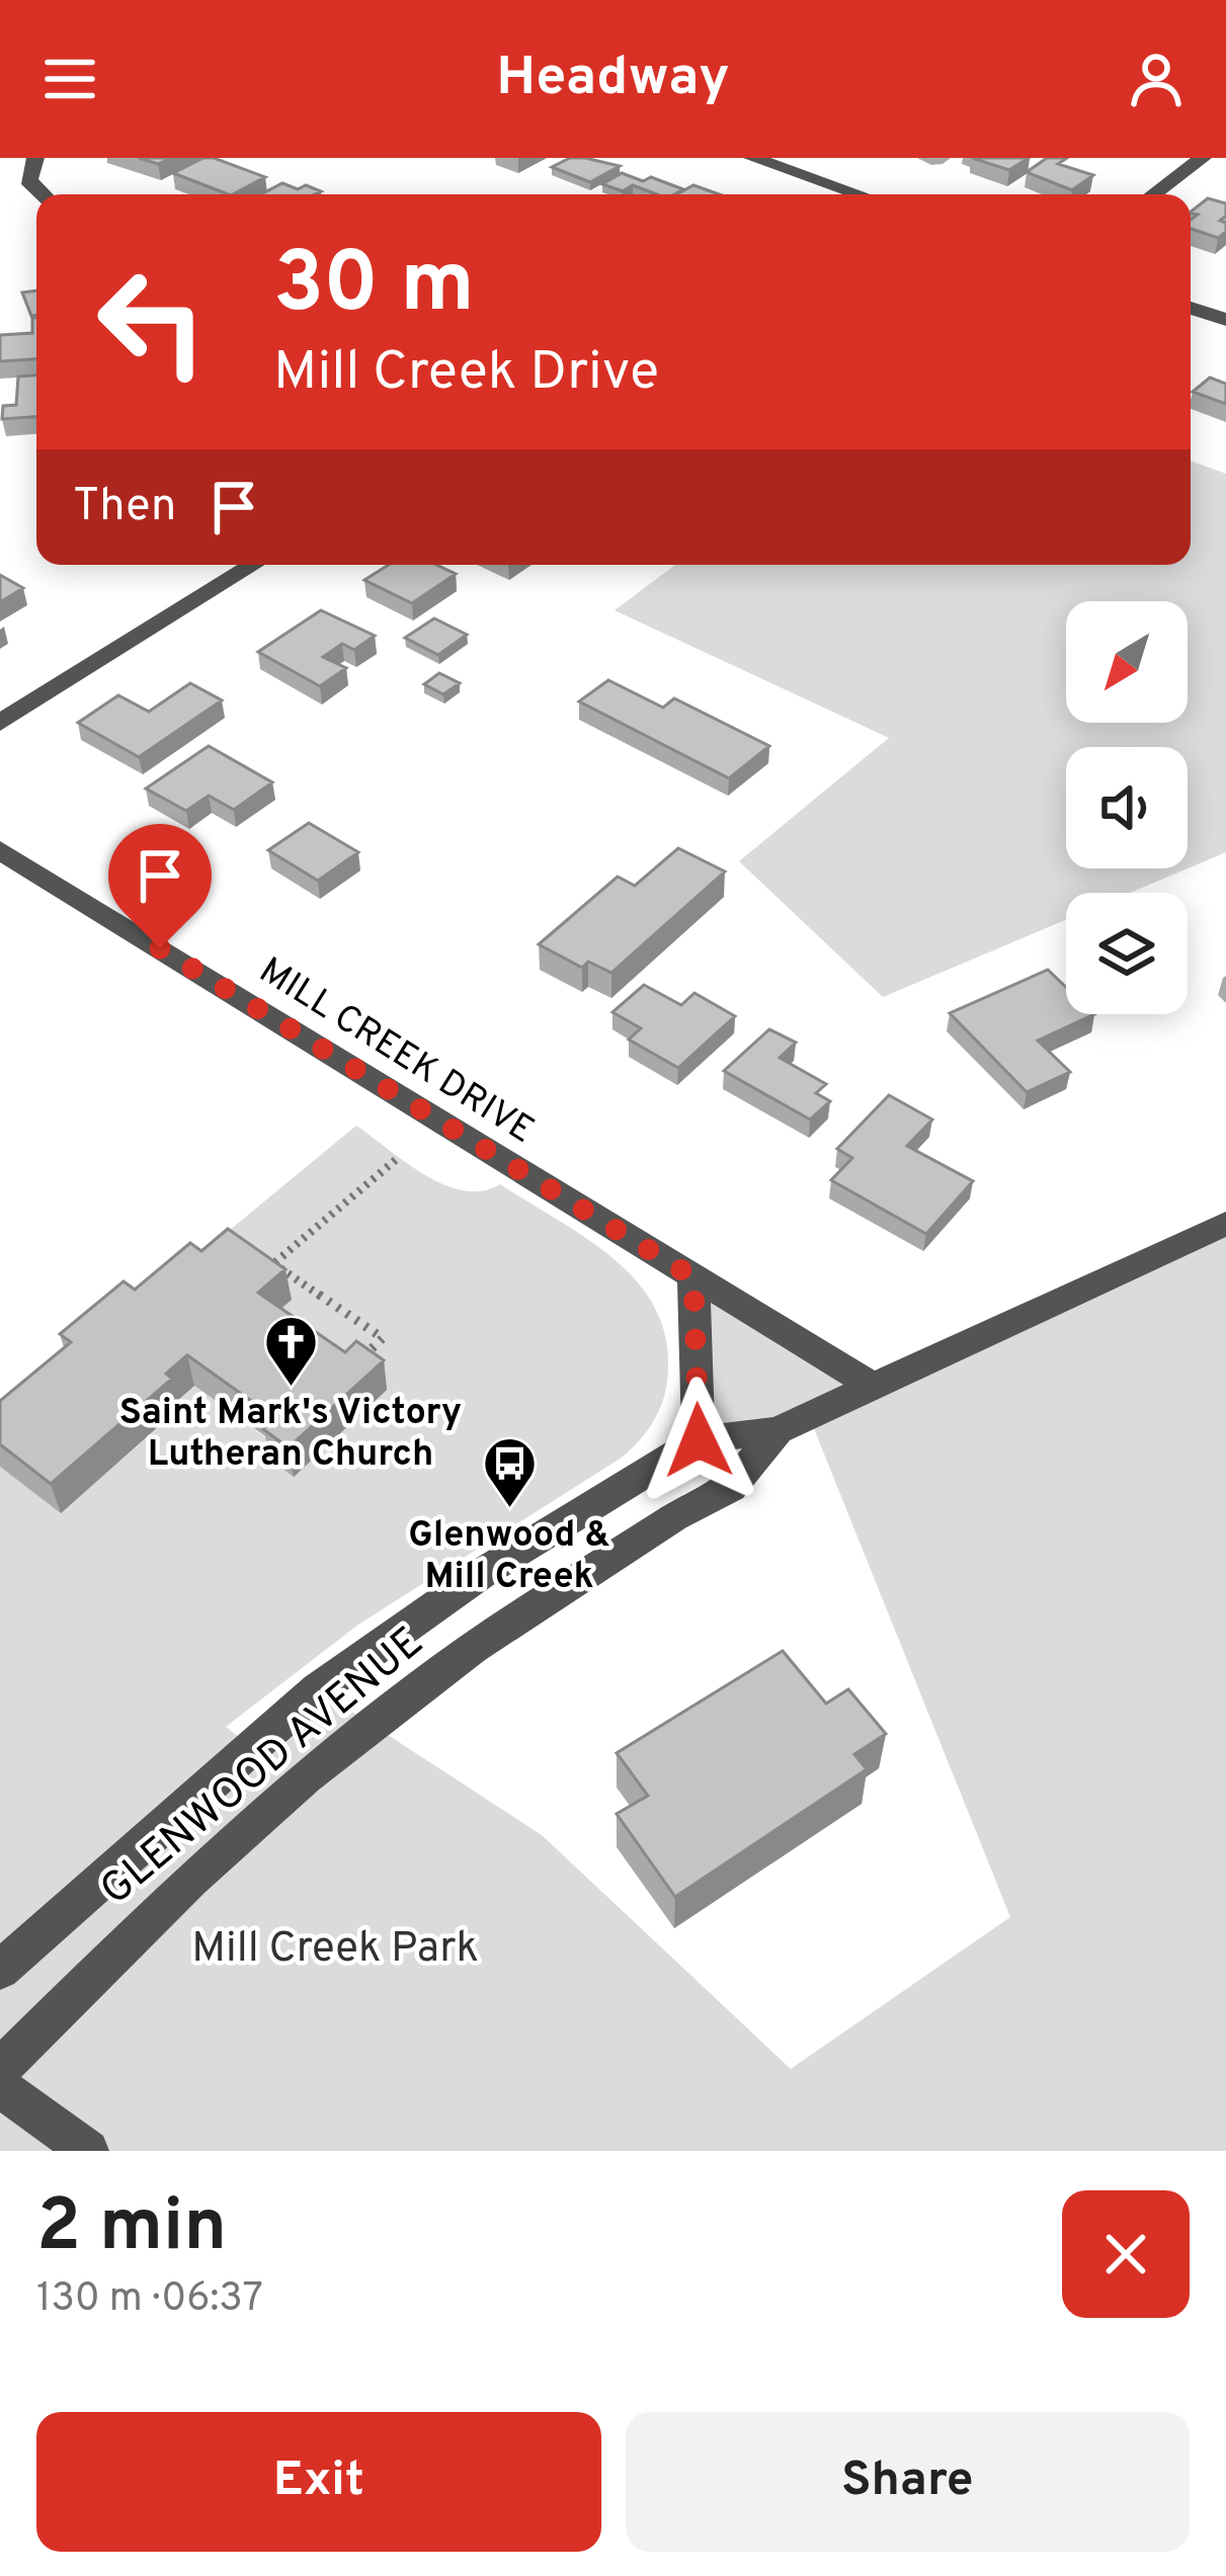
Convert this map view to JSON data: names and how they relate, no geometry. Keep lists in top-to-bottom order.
{
  "streets": {
    "street": ["MILL CREEK DRIVE", "GLENWOOD AVENUE"]
  },
  "crossings": [
    ["MILL CREEK DRIVE", "GLENWOOD AVENUE"]
  ],
  "parks": ["Mill Creek Park"],
  "places": {
    "church": ["Saint Mark's Victory Lutheran Church"],
    "bus stop": ["Glenwood & Mill Creek"]
  },
  "north": "bottom left",
  "page": {
    "header": "Headway",
    "turn": ["30 m", "Mill Creek Drive"],
    "then": "Then",
    "heading": ["2 min", "130 m · 06:37"],
    "buttons": ["Exit", "Share"]
  }
}
